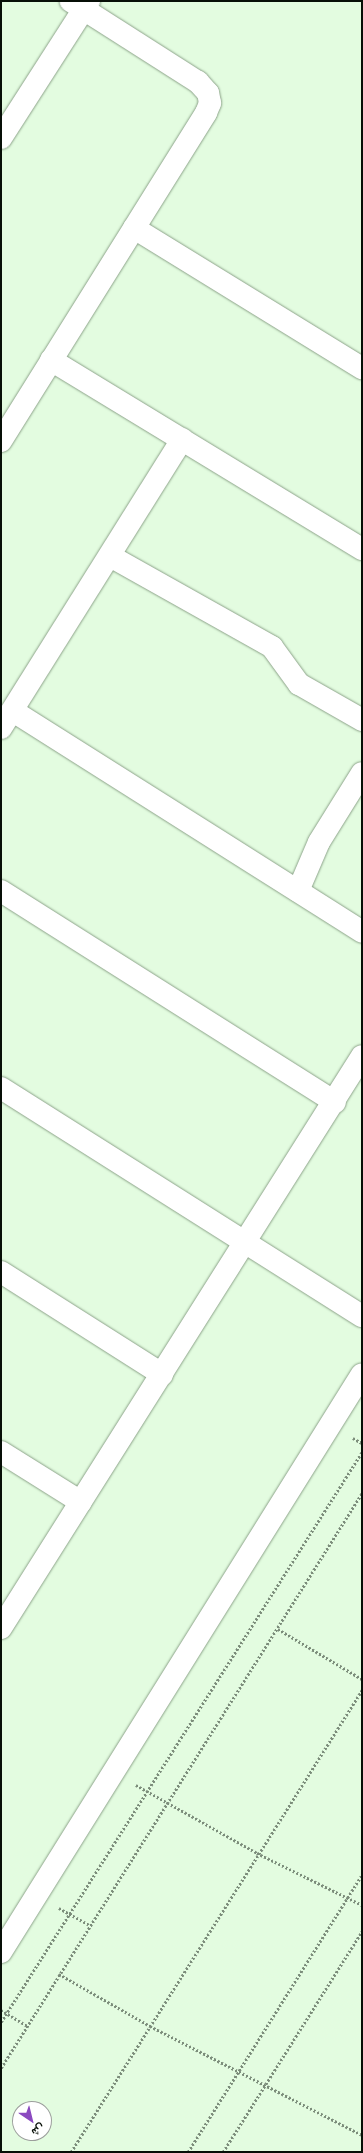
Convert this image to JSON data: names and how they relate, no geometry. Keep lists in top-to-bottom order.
{
  "north": "bottom right"
}
